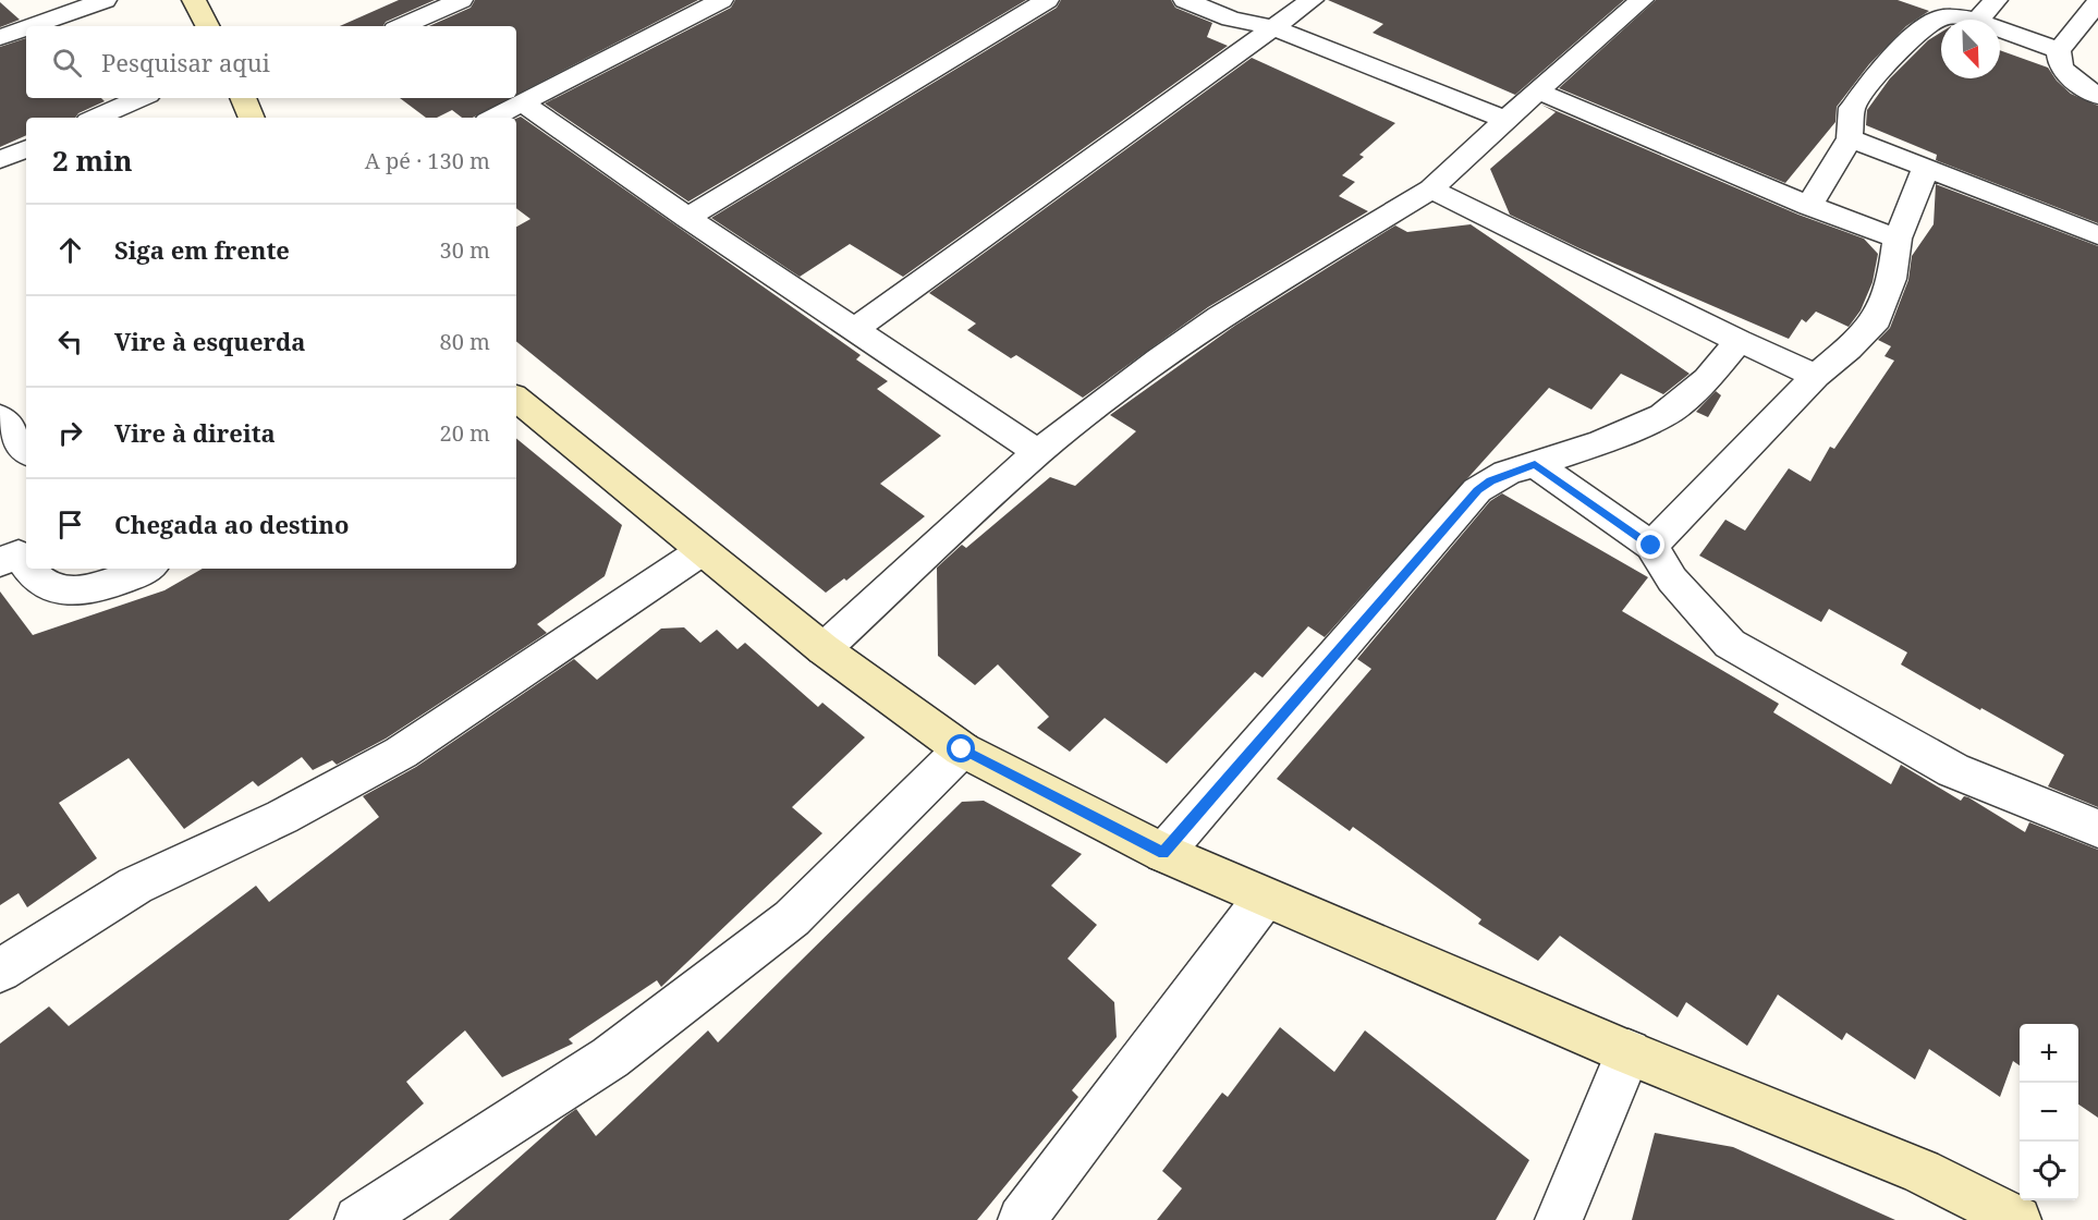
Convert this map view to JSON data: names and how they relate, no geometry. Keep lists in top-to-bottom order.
{
  "north": "bottom right",
  "page": {
    "search": "Pesquisar aqui",
    "heading": ["2 min", "A pé · 130 m"],
    "list": [
      ["Siga em frente", "30 m"],
      ["Vire à esquerda", "80 m"],
      ["Vire à direita", "20 m"],
      "Chegada ao destino"
    ],
    "map_buttons": ["+", "−"]
  }
}
